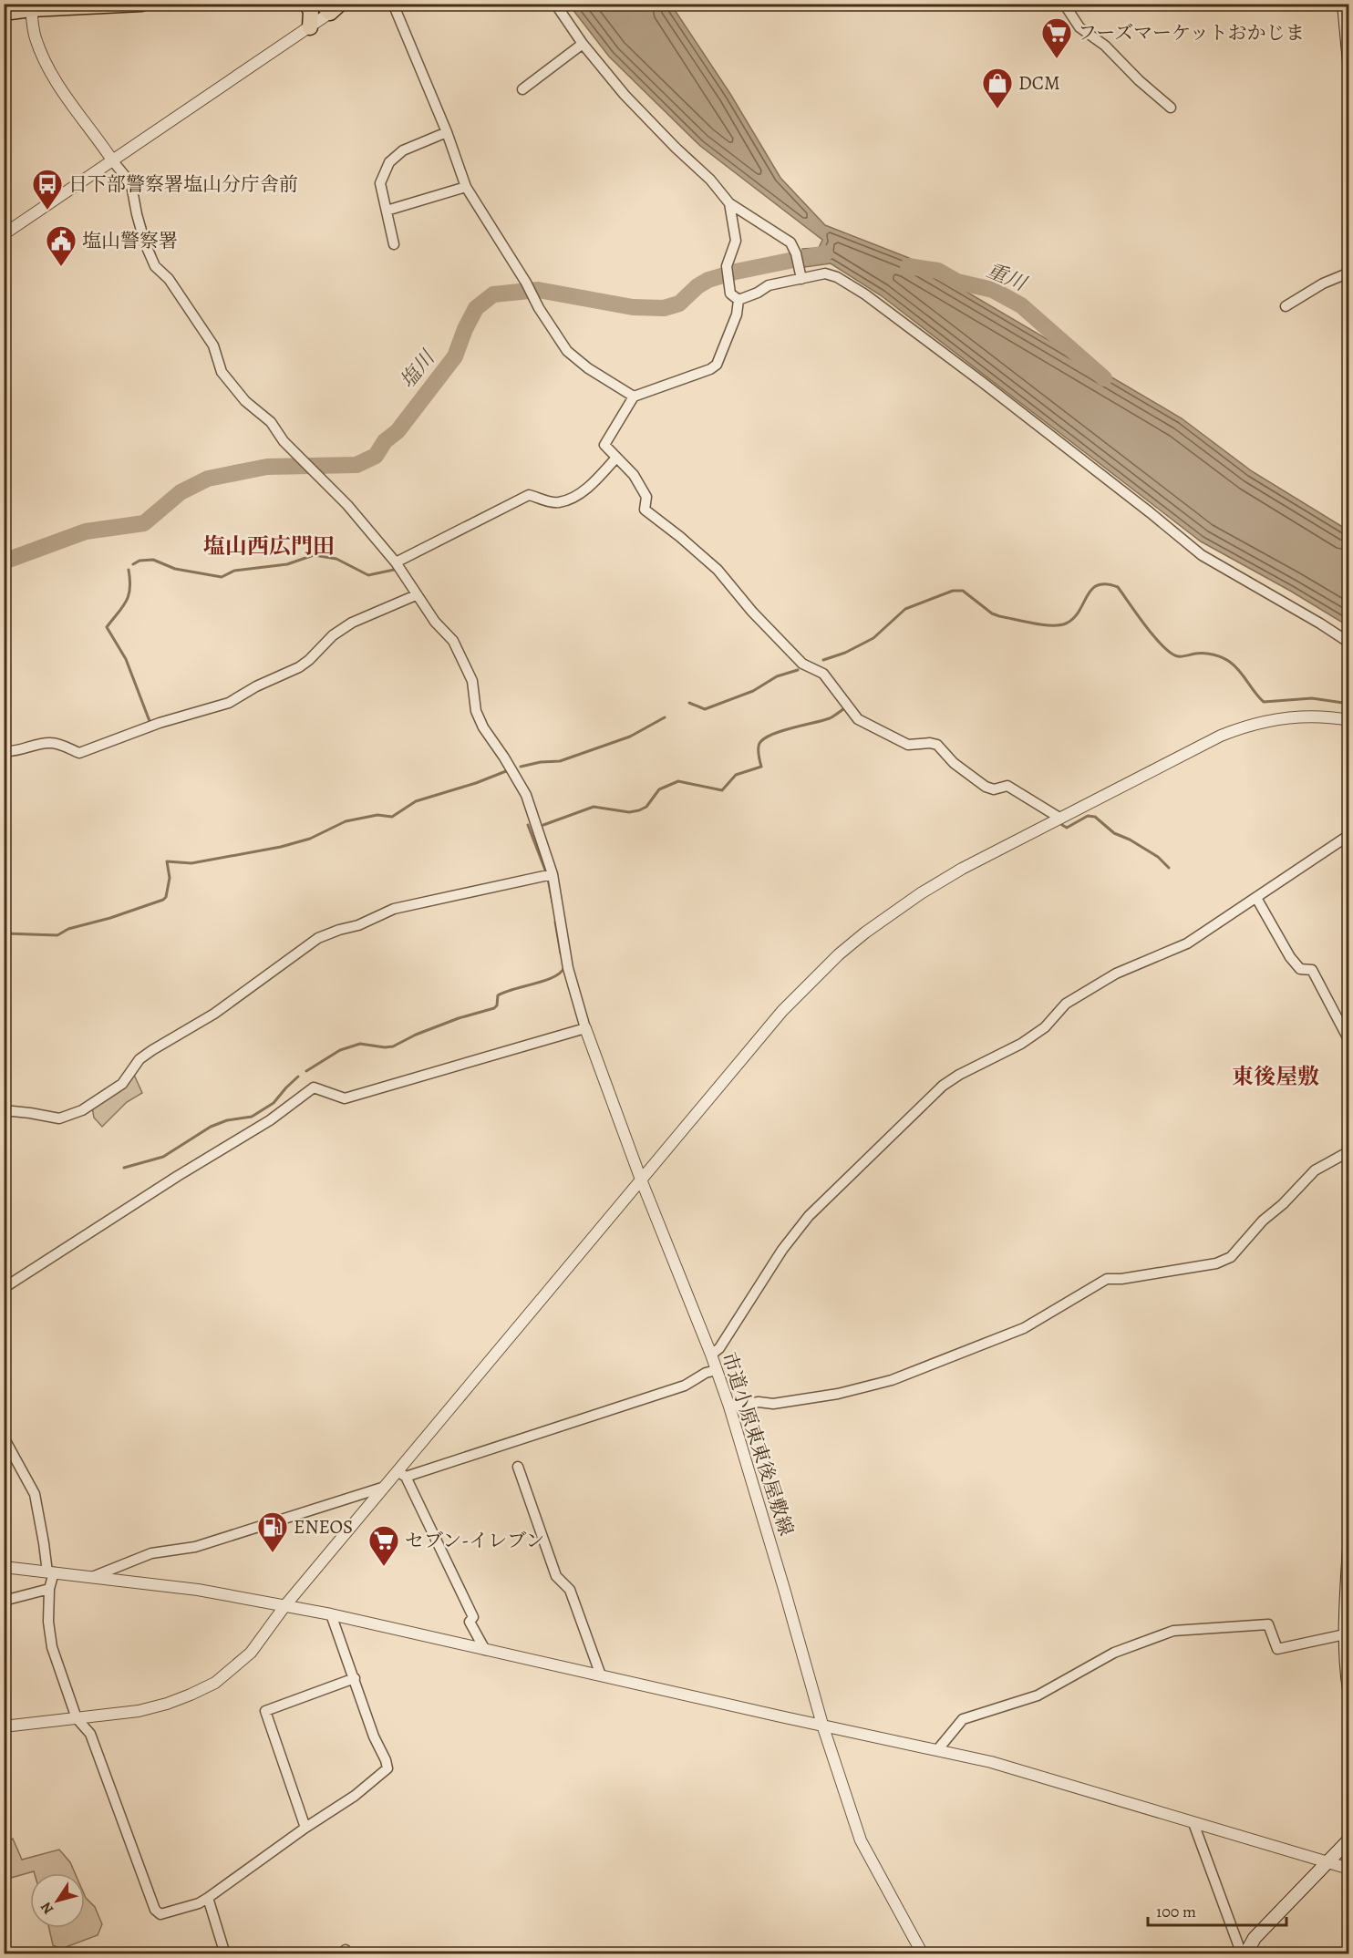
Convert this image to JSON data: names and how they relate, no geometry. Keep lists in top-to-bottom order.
{
  "streets": {
    "street": ["市道小原東東後屋敷線"]
  },
  "districts": ["塩山西広門田", "東後屋敷"],
  "water": ["重川", "塩川"],
  "places": {
    "supermarket": ["フーズマーケットおかじま", "セブン-イレブン"],
    "shop": ["DCM"],
    "bus stop": ["日下部警察署塩山分庁舎前"],
    "public building": ["塩山警察署"],
    "fuel station": ["ENEOS"]
  },
  "scale_bar": "100 m",
  "north": "bottom left"
}
